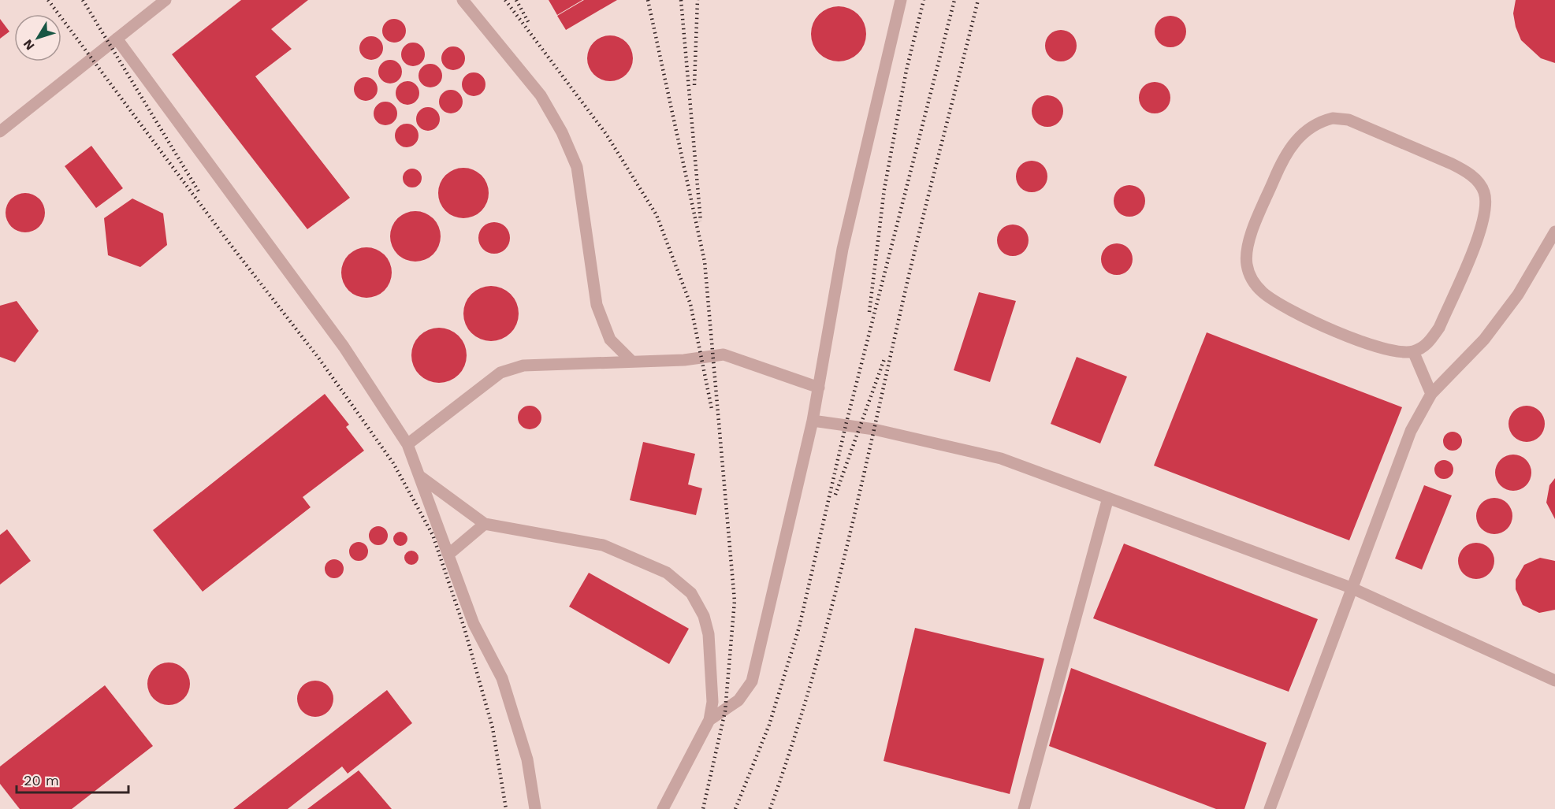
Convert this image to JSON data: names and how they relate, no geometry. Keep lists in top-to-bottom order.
{
  "scale_bar": "20 m",
  "north": "bottom left"
}
